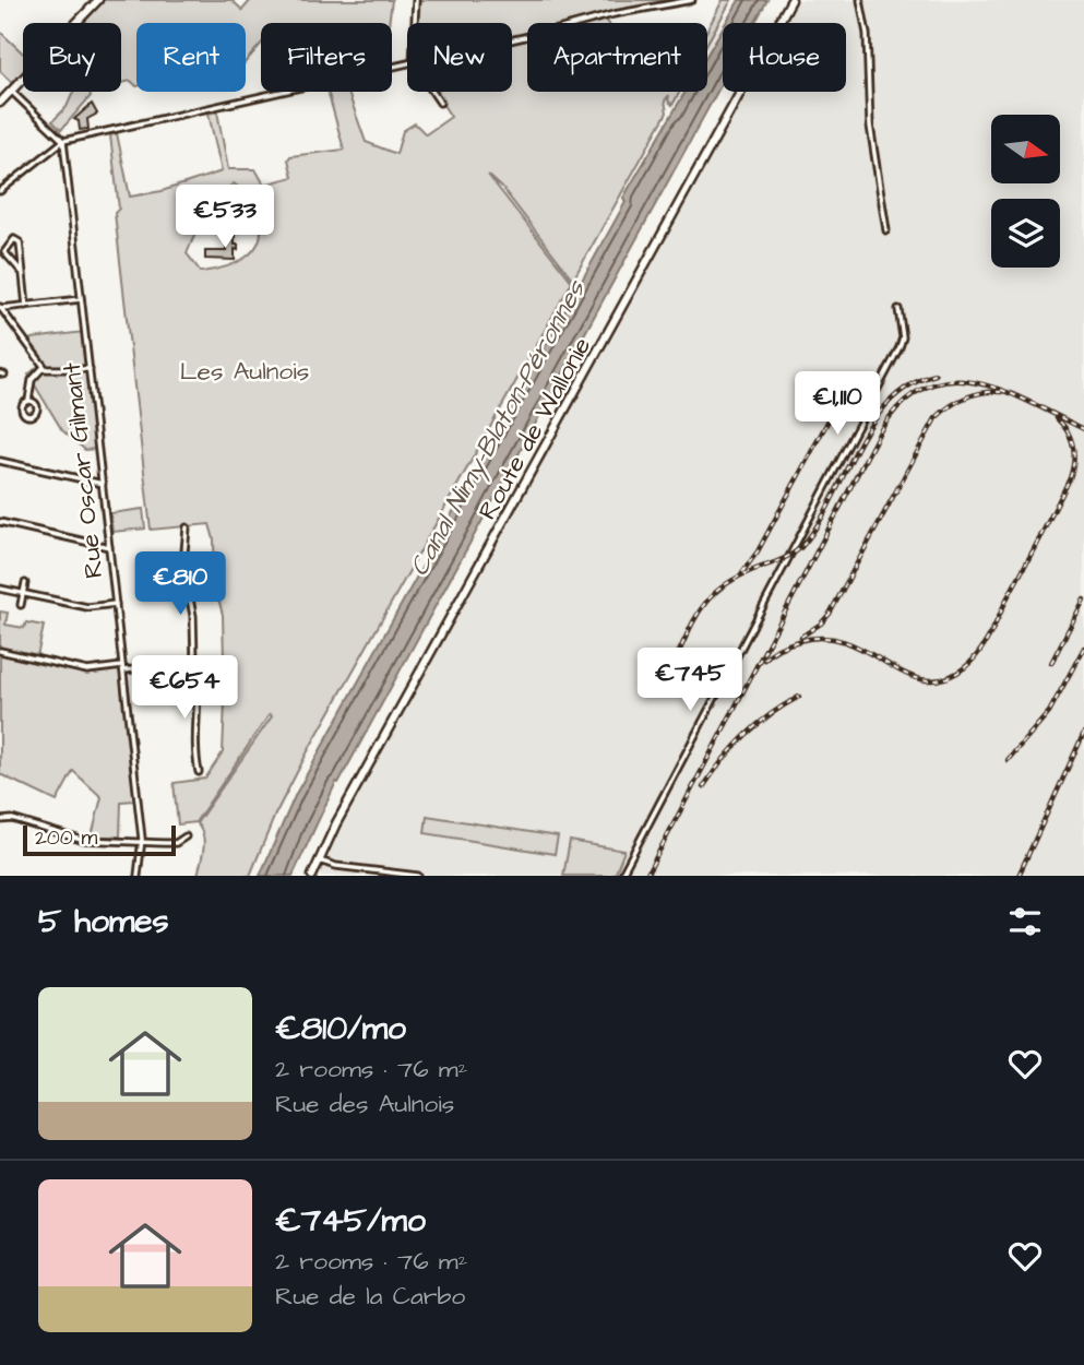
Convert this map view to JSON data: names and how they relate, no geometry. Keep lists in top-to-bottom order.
{
  "streets": {
    "main road": ["Route de Wallonie"],
    "street": ["Rue Oscar Gilmant"]
  },
  "water": ["Canal Nimy-Blaton-Péronnes"],
  "parks": ["Les Aulnois"],
  "scale_bar": "200 m",
  "north": "right",
  "page": {
    "chip": [
      "Buy",
      "Rent",
      "Filters",
      "New",
      "Apartment",
      "House"
    ],
    "price": [
      "€533",
      "€1,110",
      "€810",
      "€745",
      "€654"
    ],
    "scale": "200 m",
    "heading": "5 homes",
    "list": [
      {
        "name": "€810/mo",
        "note": "2 rooms · 76 m² · Rue des Aulnois"
      },
      {
        "name": "€745/mo",
        "note": "2 rooms · 76 m² · Rue de la Carbo"
      }
    ]
  }
}
